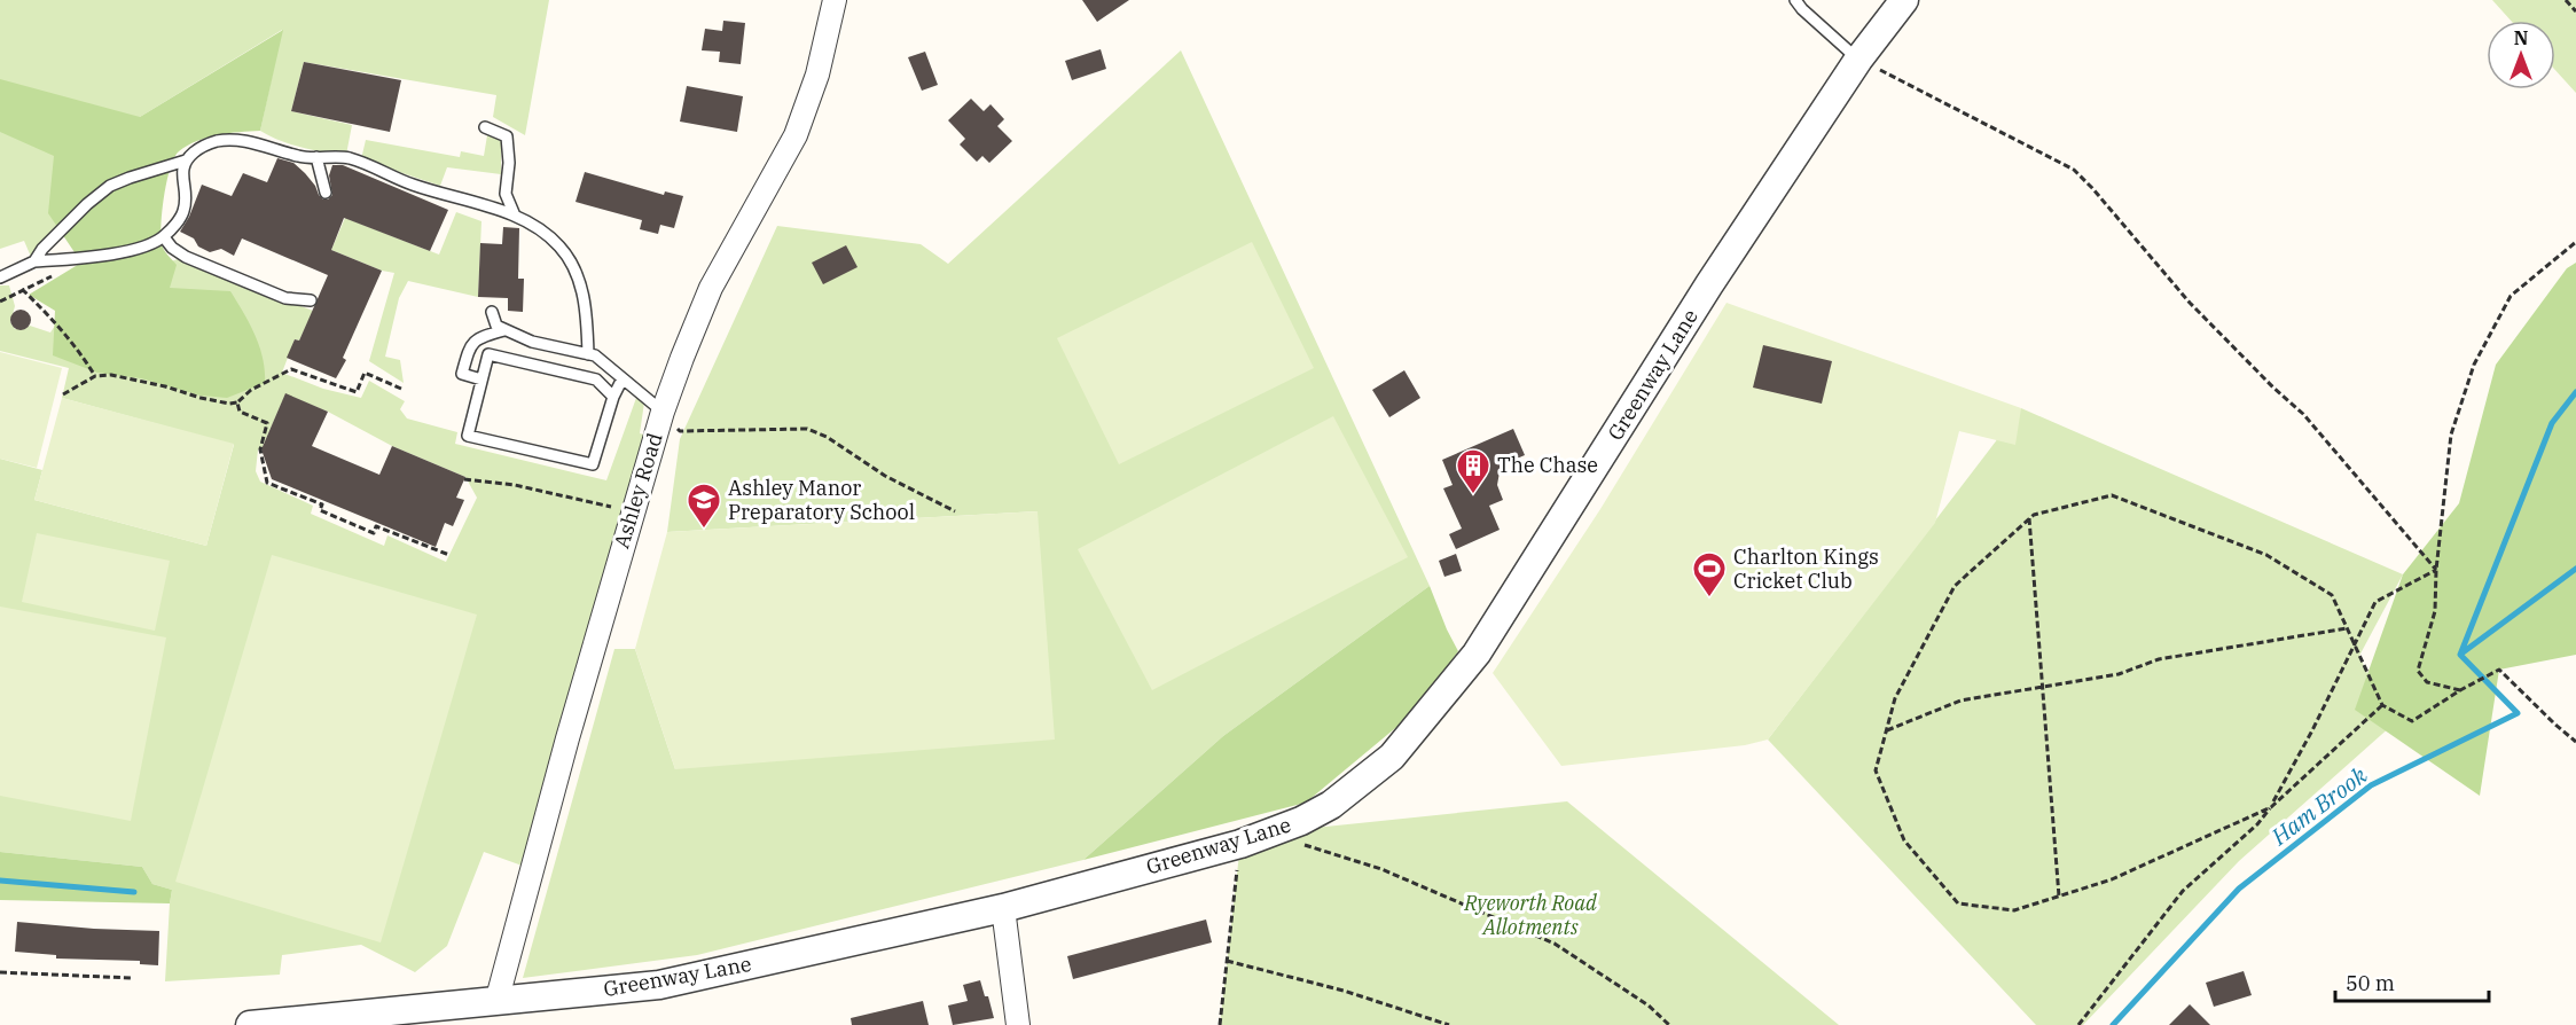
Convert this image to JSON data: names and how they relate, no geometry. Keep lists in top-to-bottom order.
{
  "streets": {
    "street": ["Greenway Lane", "Ashley Road"]
  },
  "crossings": [
    ["Greenway Lane", "Ashley Road"]
  ],
  "water": ["Ham Brook"],
  "parks": ["Ryeworth Road Allotments"],
  "places": {
    "building": ["The Chase"],
    "school or university": ["Ashley Manor Preparatory School"],
    "sports": ["Charlton Kings Cricket Club"]
  },
  "scale_bar": "50 m",
  "north": "top"
}
